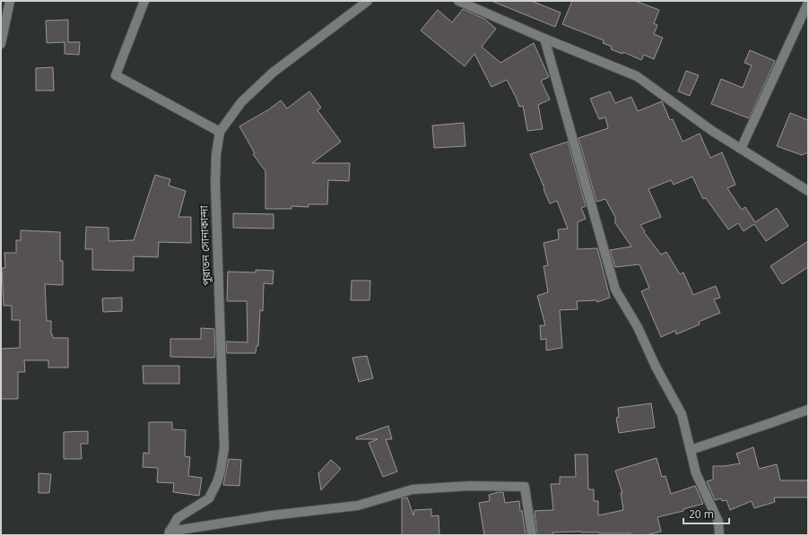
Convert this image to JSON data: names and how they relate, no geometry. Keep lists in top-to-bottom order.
{
  "streets": {
    "street": ["পুরাতন সোনাকান্দা"]
  },
  "scale_bar": "20 m"
}
